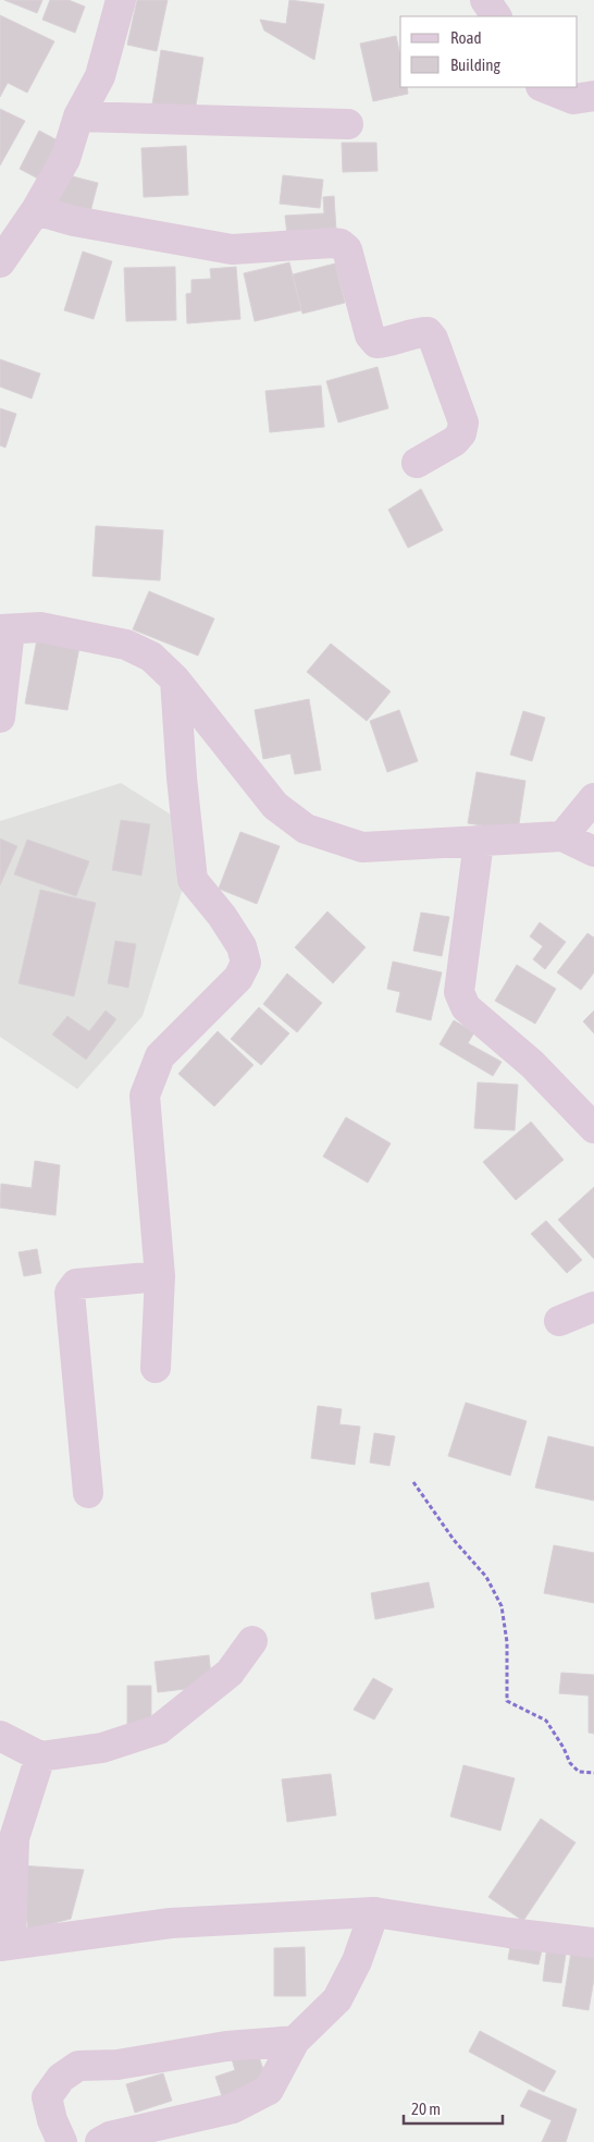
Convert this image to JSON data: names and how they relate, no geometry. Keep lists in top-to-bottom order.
{
  "legend": ["Road", "Building"],
  "scale_bar": "20 m"
}
